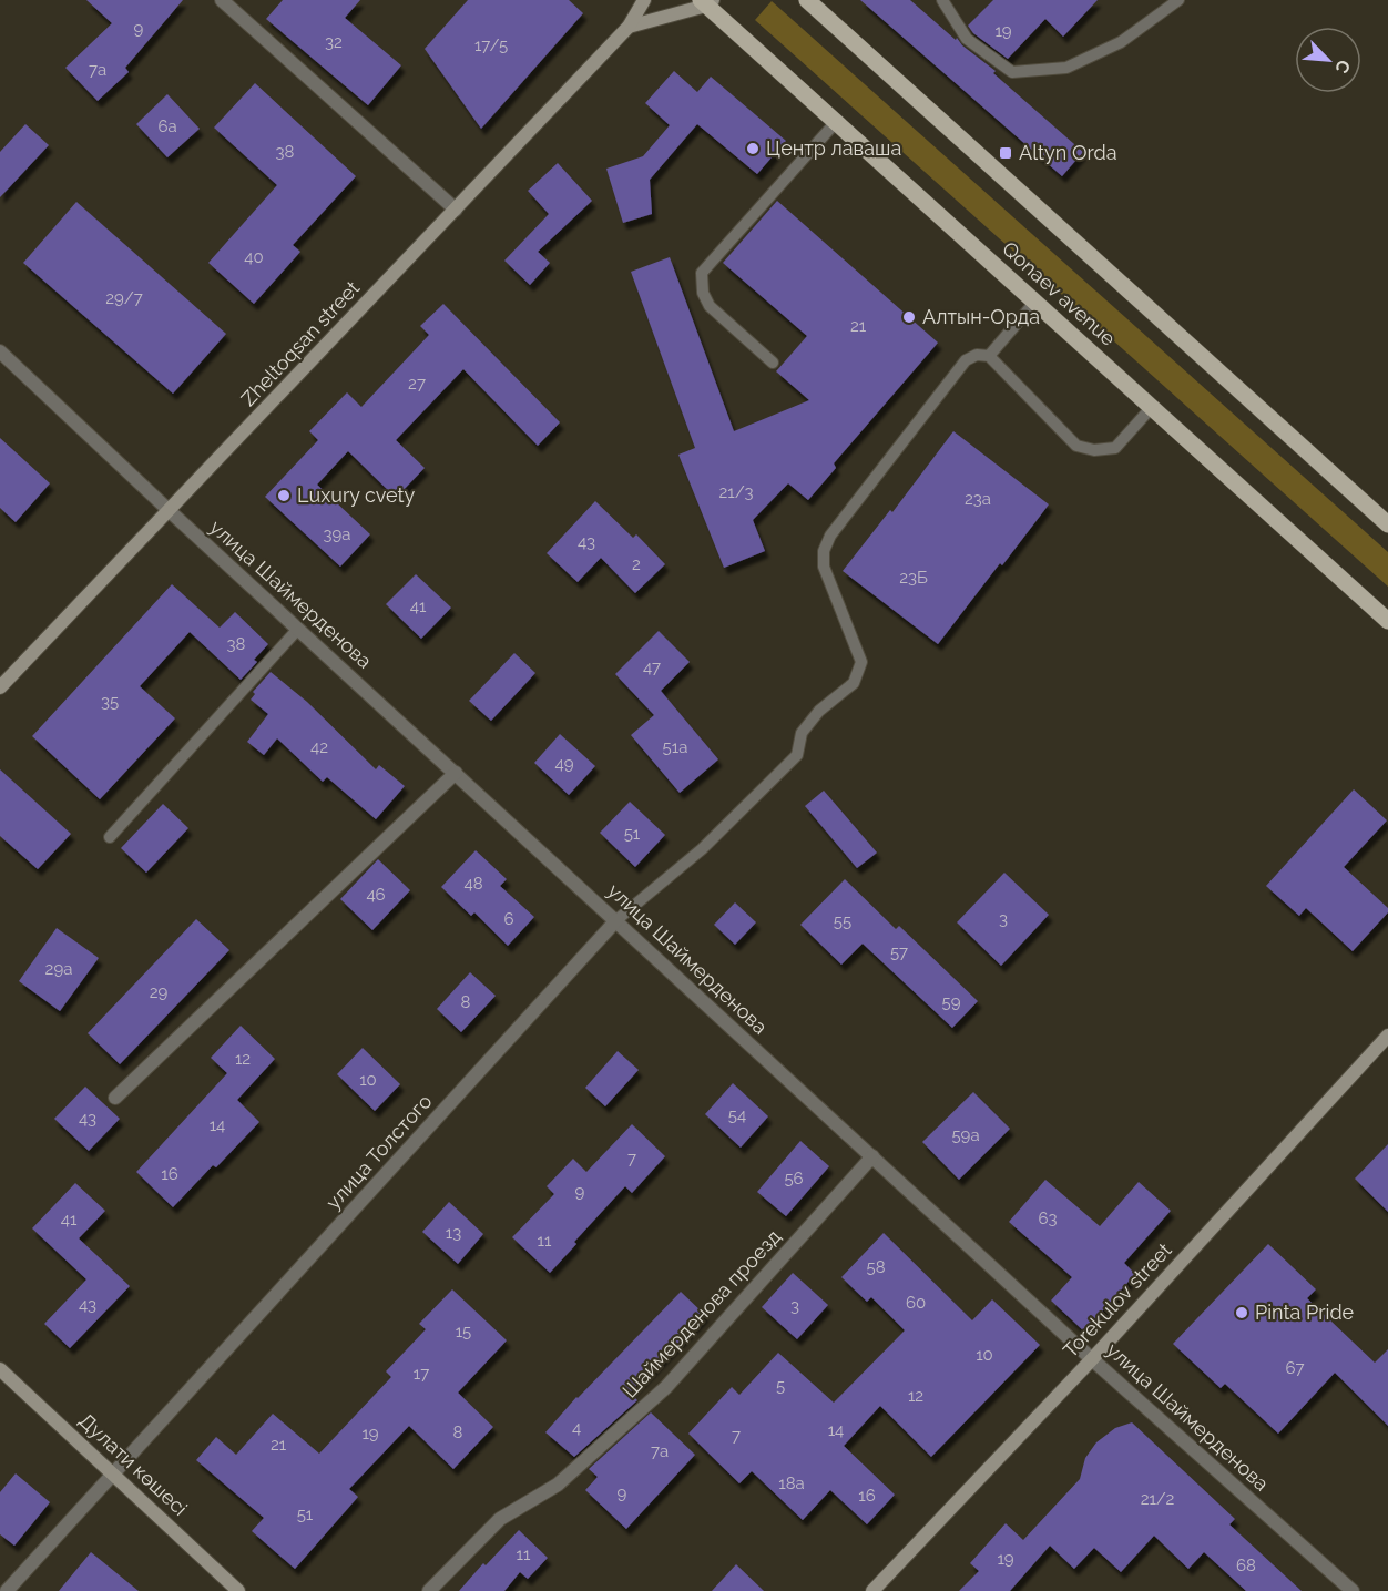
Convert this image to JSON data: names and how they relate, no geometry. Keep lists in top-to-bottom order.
{
  "streets": {
    "main road": [
      "Qonaev avenue",
      "Zheltoqsan street",
      "Torekulov street",
      "Дулати көшесі"
    ],
    "street": ["улица Шаймерденова", "улица Толстого", "Шаймерденова проезд"]
  },
  "crossings": [
    ["Zheltoqsan street", "улица Шаймерденова"],
    ["улица Шаймерденова", "улица Толстого"],
    ["улица Шаймерденова", "Torekulov street"],
    ["улица Шаймерденова", "Шаймерденова проезд"],
    ["улица Толстого", "Дулати көшесі"]
  ],
  "places": {
    "other": [
      "Центр лаваша",
      "Алтын-Орда",
      "Luxury cvety",
      "Pinta Pride"
    ],
    "transit": ["Altyn Orda"]
  },
  "house_numbers": [
    "9",
    "19",
    "32",
    "17/5",
    "7а",
    "6а",
    "38",
    "40",
    "29/7",
    "21",
    "27",
    "21/3",
    "23а",
    "39а",
    "43",
    "2",
    "23Б",
    "41",
    "38",
    "47",
    "35",
    "42",
    "51а",
    "49",
    "51",
    "48",
    "46",
    "6",
    "3",
    "55",
    "57",
    "29а",
    "29",
    "8",
    "59",
    "12",
    "10",
    "54",
    "43",
    "14",
    "59а",
    "7",
    "16",
    "56",
    "9",
    "63",
    "41",
    "13",
    "11",
    "58",
    "60",
    "43",
    "3",
    "15",
    "10",
    "67",
    "17",
    "5",
    "12",
    "4",
    "14",
    "8",
    "19",
    "7",
    "21",
    "7а",
    "18а",
    "9",
    "16",
    "21/2",
    "51",
    "11",
    "19",
    "68"
  ],
  "north": "bottom right"
}
